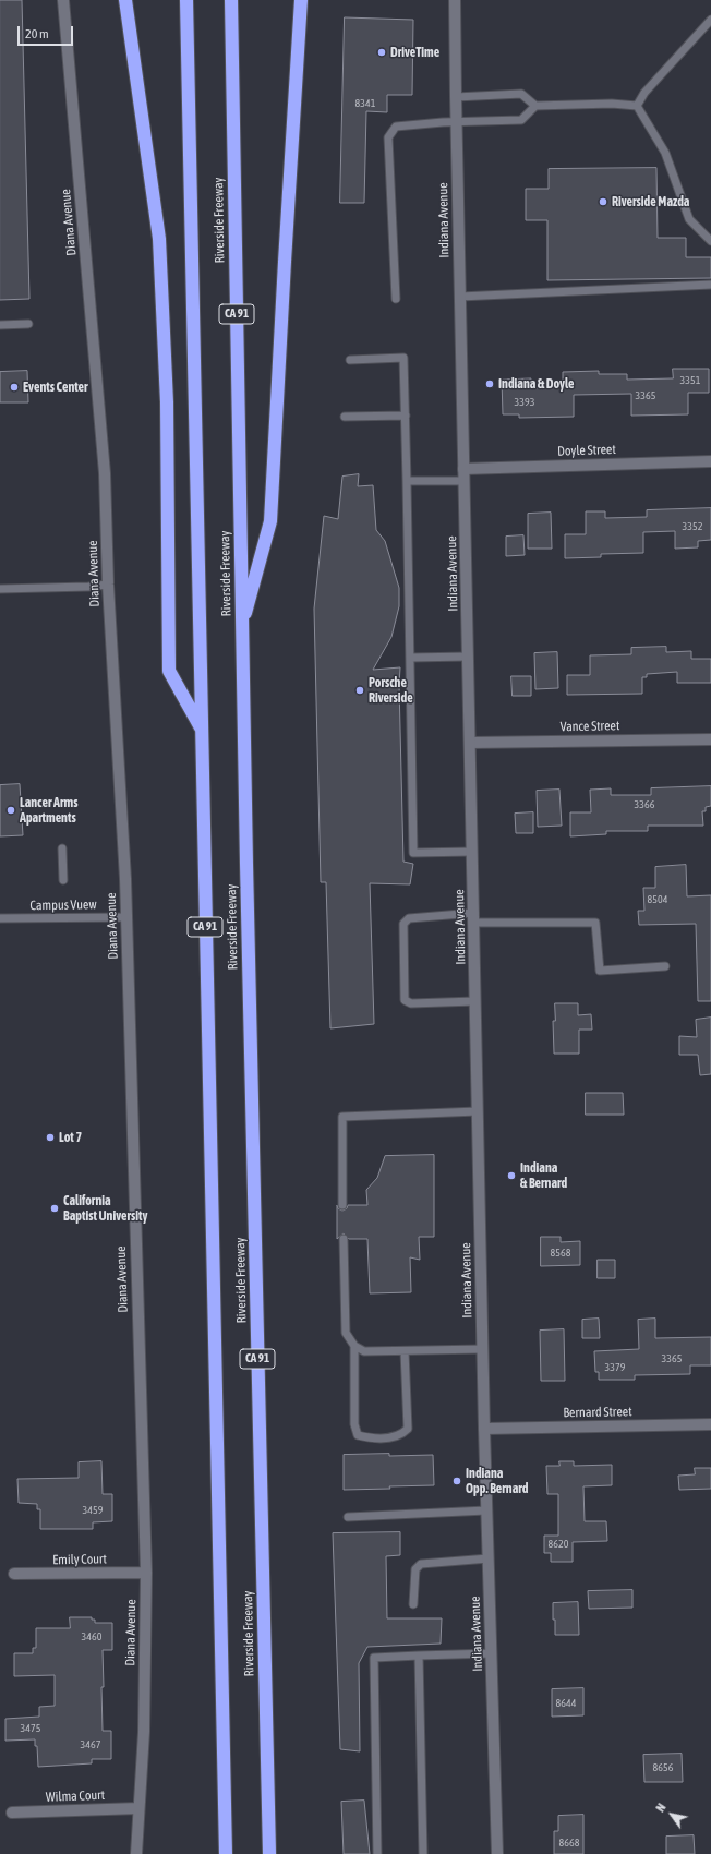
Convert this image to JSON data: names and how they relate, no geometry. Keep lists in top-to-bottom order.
{
  "streets": {
    "highway": ["Riverside Freeway", "CA 91"],
    "street": [
      "Indiana Avenue",
      "Diana Avenue",
      "Doyle Street",
      "Vance Street",
      "Bernard Street",
      "Emily Court",
      "Wilma Court"
    ],
    "lane": ["Campus Vuew"]
  },
  "crossings": [
    ["Indiana Avenue", "Doyle Street"],
    ["Indiana Avenue", "Vance Street"],
    ["Indiana Avenue", "Bernard Street"],
    ["Diana Avenue", "Campus Vuew"],
    ["Diana Avenue", "Emily Court"],
    ["Diana Avenue", "Wilma Court"]
  ],
  "places": [
    "DriveTime",
    "Riverside Mazda",
    "Indiana & Doyle",
    "Events Center",
    "Porsche Riverside",
    "Lancer Arms Apartments",
    "Lot 7",
    "Indiana & Bernard",
    "California Baptist University",
    "Indiana Opp. Bernard"
  ],
  "house_numbers": [
    "8341",
    "3351",
    "3365",
    "3393",
    "3352",
    "3366",
    "8504",
    "8568",
    "3365",
    "3379",
    "3459",
    "8620",
    "3460",
    "8644",
    "3475",
    "3467",
    "8656",
    "8668"
  ],
  "scale_bar": "20 m",
  "north": "top left"
}
